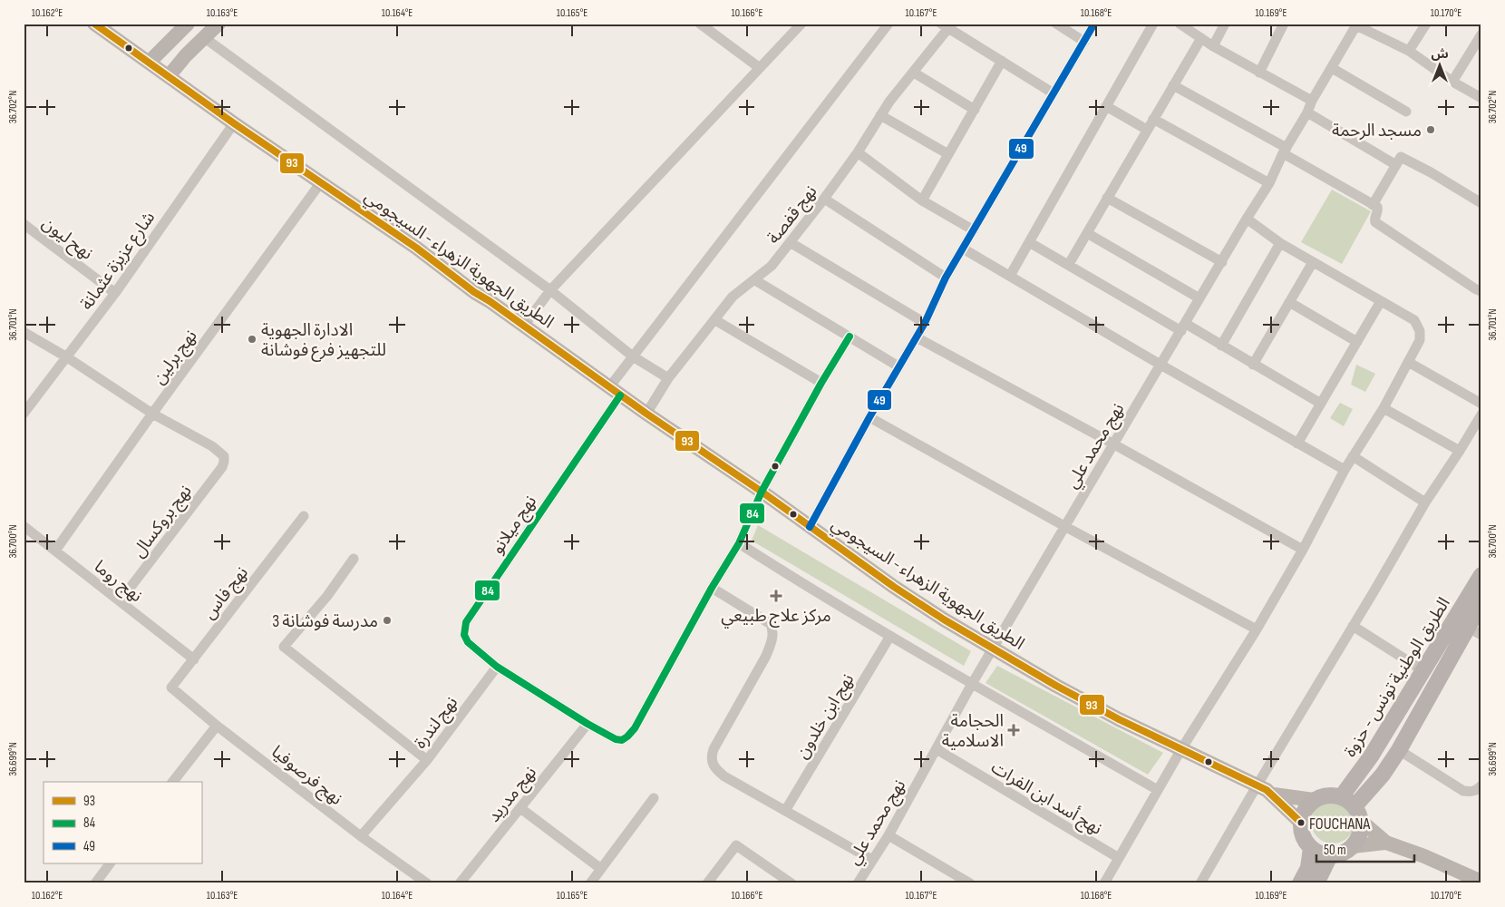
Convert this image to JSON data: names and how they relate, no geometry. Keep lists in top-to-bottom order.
{
  "streets": {
    "main road": ["الطريق الجهوية الزهراء - السيجومي", "الطريق الوطنية تونس - حزوة"],
    "street": [
      "نهج قفصة",
      "نهح ليون",
      "شارع عزيزة عثمانة",
      "نهج برلين",
      "نهج محمد علي",
      "نهج بروكسال",
      "نهج ميلانو",
      "نهج روما",
      "نهج فاس",
      "نهج ابن خلدون",
      "نهج لندرة",
      "نهج فرصوفيا",
      "نهج مدريد",
      "نهج أسد ابن الفرات"
    ]
  },
  "crossings": [
    ["نهج قفصة", "الطريق الجهوية الزهراء - السيجومي"],
    ["نهح ليون", "شارع عزيزة عثمانة"],
    ["الطريق الجهوية الزهراء - السيجومي", "شارع عزيزة عثمانة"],
    ["الطريق الجهوية الزهراء - السيجومي", "نهج برلين"],
    ["الطريق الجهوية الزهراء - السيجومي", "نهج محمد علي"],
    ["الطريق الجهوية الزهراء - السيجومي", "نهج ميلانو"],
    ["الطريق الجهوية الزهراء - السيجومي", "الطريق الوطنية تونس - حزوة"],
    ["نهج برلين", "نهج بروكسال"],
    ["نهج برلين", "نهج روما"],
    ["نهج محمد علي", "نهج أسد ابن الفرات"],
    ["نهج بروكسال", "نهج روما"],
    ["نهج ميلانو", "نهج لندرة"],
    ["نهج ميلانو", "نهج مدريد"],
    ["نهج روما", "نهج فاس"],
    ["نهج فاس", "نهج فرصوفيا"],
    ["نهج لندرة", "نهج فرصوفيا"]
  ],
  "places": {
    "other": [
      "مسجد الرحمة",
      "الادارة الجهوية للتجهيز فرع فوشانة",
      "مدرسة فوشانة 3",
      "FOUCHANA"
    ],
    "health": ["مركز علاج طبيعي", "الحجامة الاسلامية"]
  },
  "lines": ["transit line 93", "transit line 49", "transit line 84"],
  "legend": ["93", "84", "49"],
  "scale_bar": "50 m",
  "north": "top",
  "coordinates": [
    "10.162°E",
    "10.163°E",
    "10.164°E",
    "10.165°E",
    "10.166°E",
    "10.167°E",
    "10.168°E",
    "10.169°E",
    "10.170°E",
    "36.702°N",
    "36.701°N",
    "36.700°N",
    "36.699°N"
  ]
}
